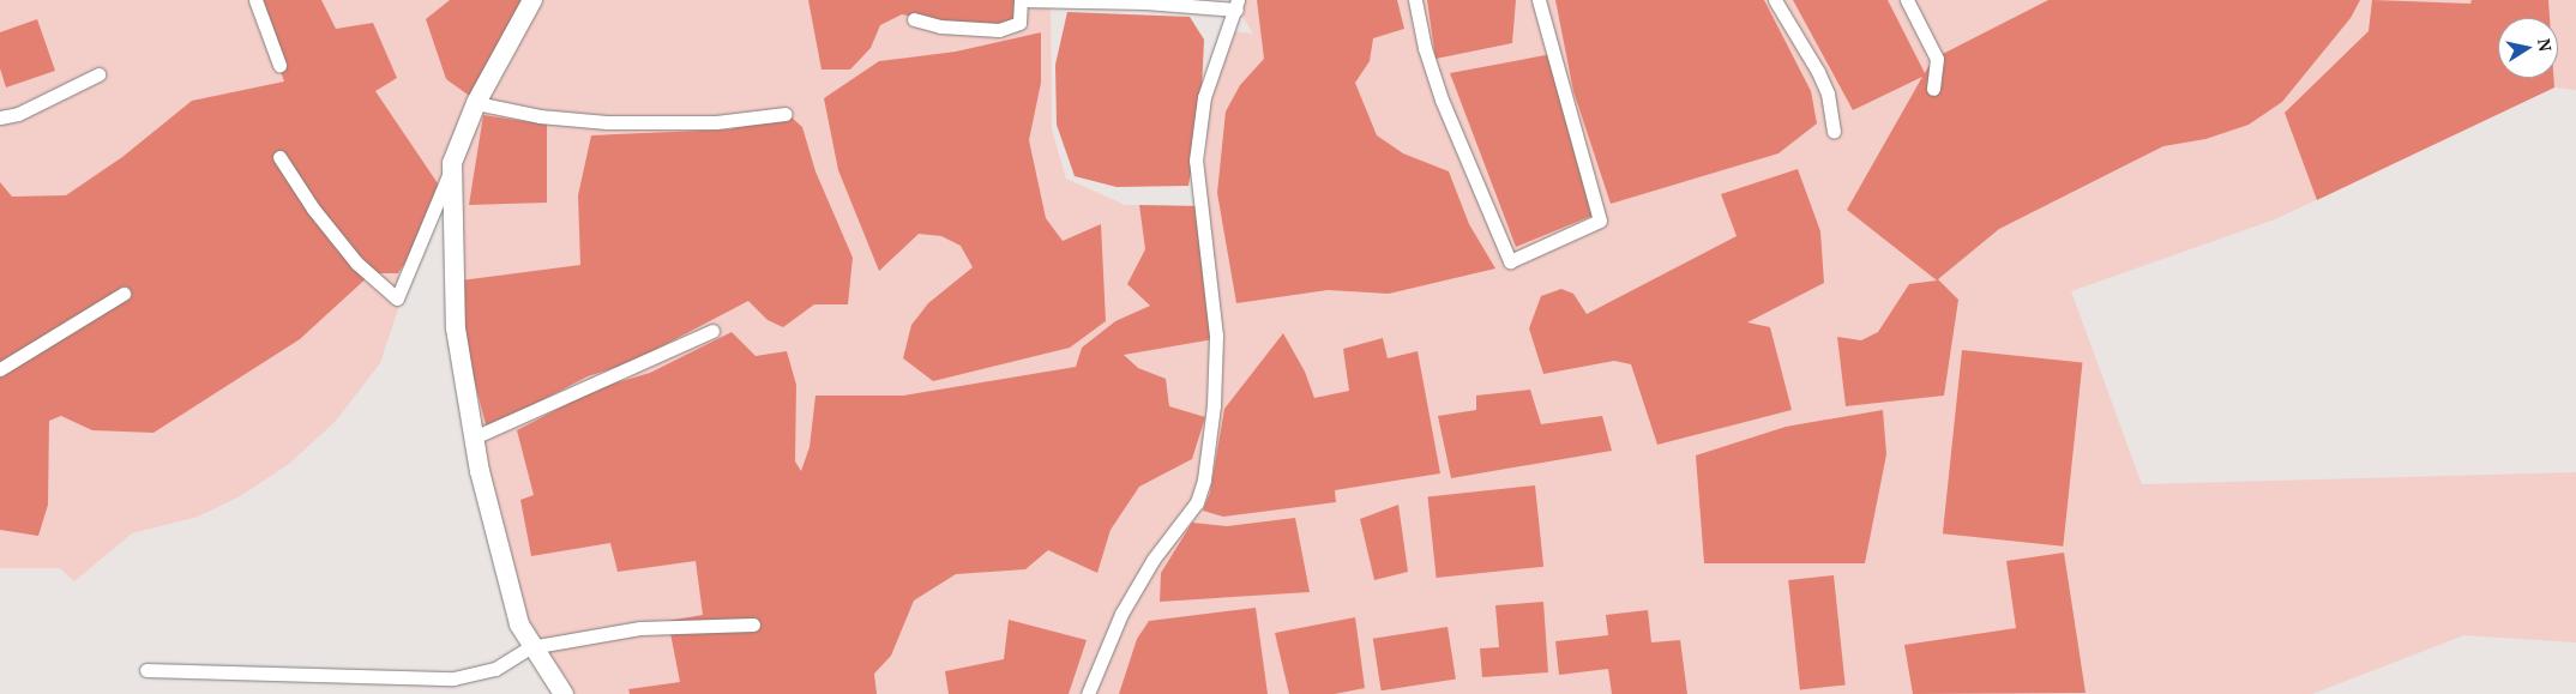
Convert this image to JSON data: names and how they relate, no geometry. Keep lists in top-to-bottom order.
{
  "north": "right"
}
